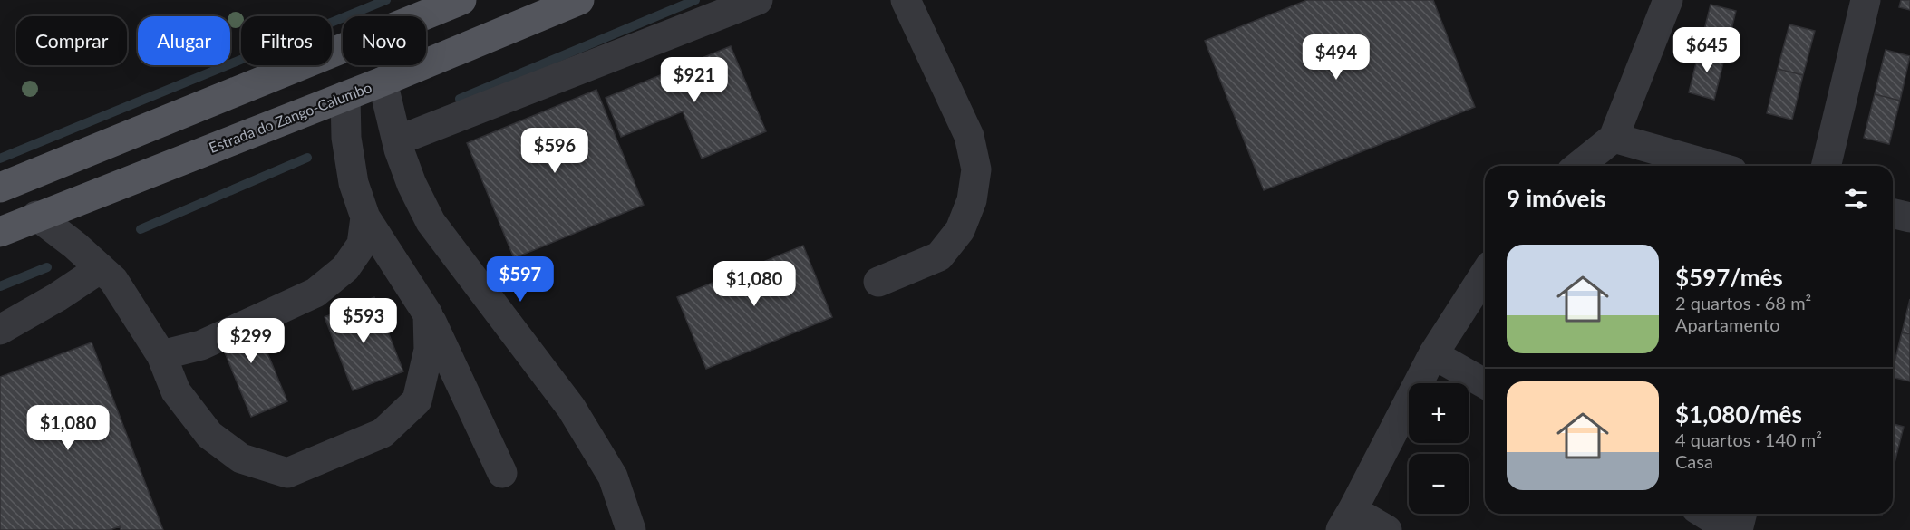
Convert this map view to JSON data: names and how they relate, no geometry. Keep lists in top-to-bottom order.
{
  "streets": {
    "main road": ["Estrada do Zango-Calumbo"]
  },
  "page": {
    "chip": [
      "Comprar",
      "Alugar",
      "Filtros",
      "Novo"
    ],
    "price": [
      "$645",
      "$494",
      "$921",
      "$596",
      "$597",
      "$1,080",
      "$593",
      "$299",
      "$1,080"
    ],
    "heading": "9 imóveis",
    "list": [
      {
        "name": "$597/mês",
        "note": "2 quartos · 68 m² · Apartamento"
      },
      {
        "name": "$1,080/mês",
        "note": "4 quartos · 140 m² · Casa"
      }
    ],
    "map_buttons": ["+", "−"]
  }
}
